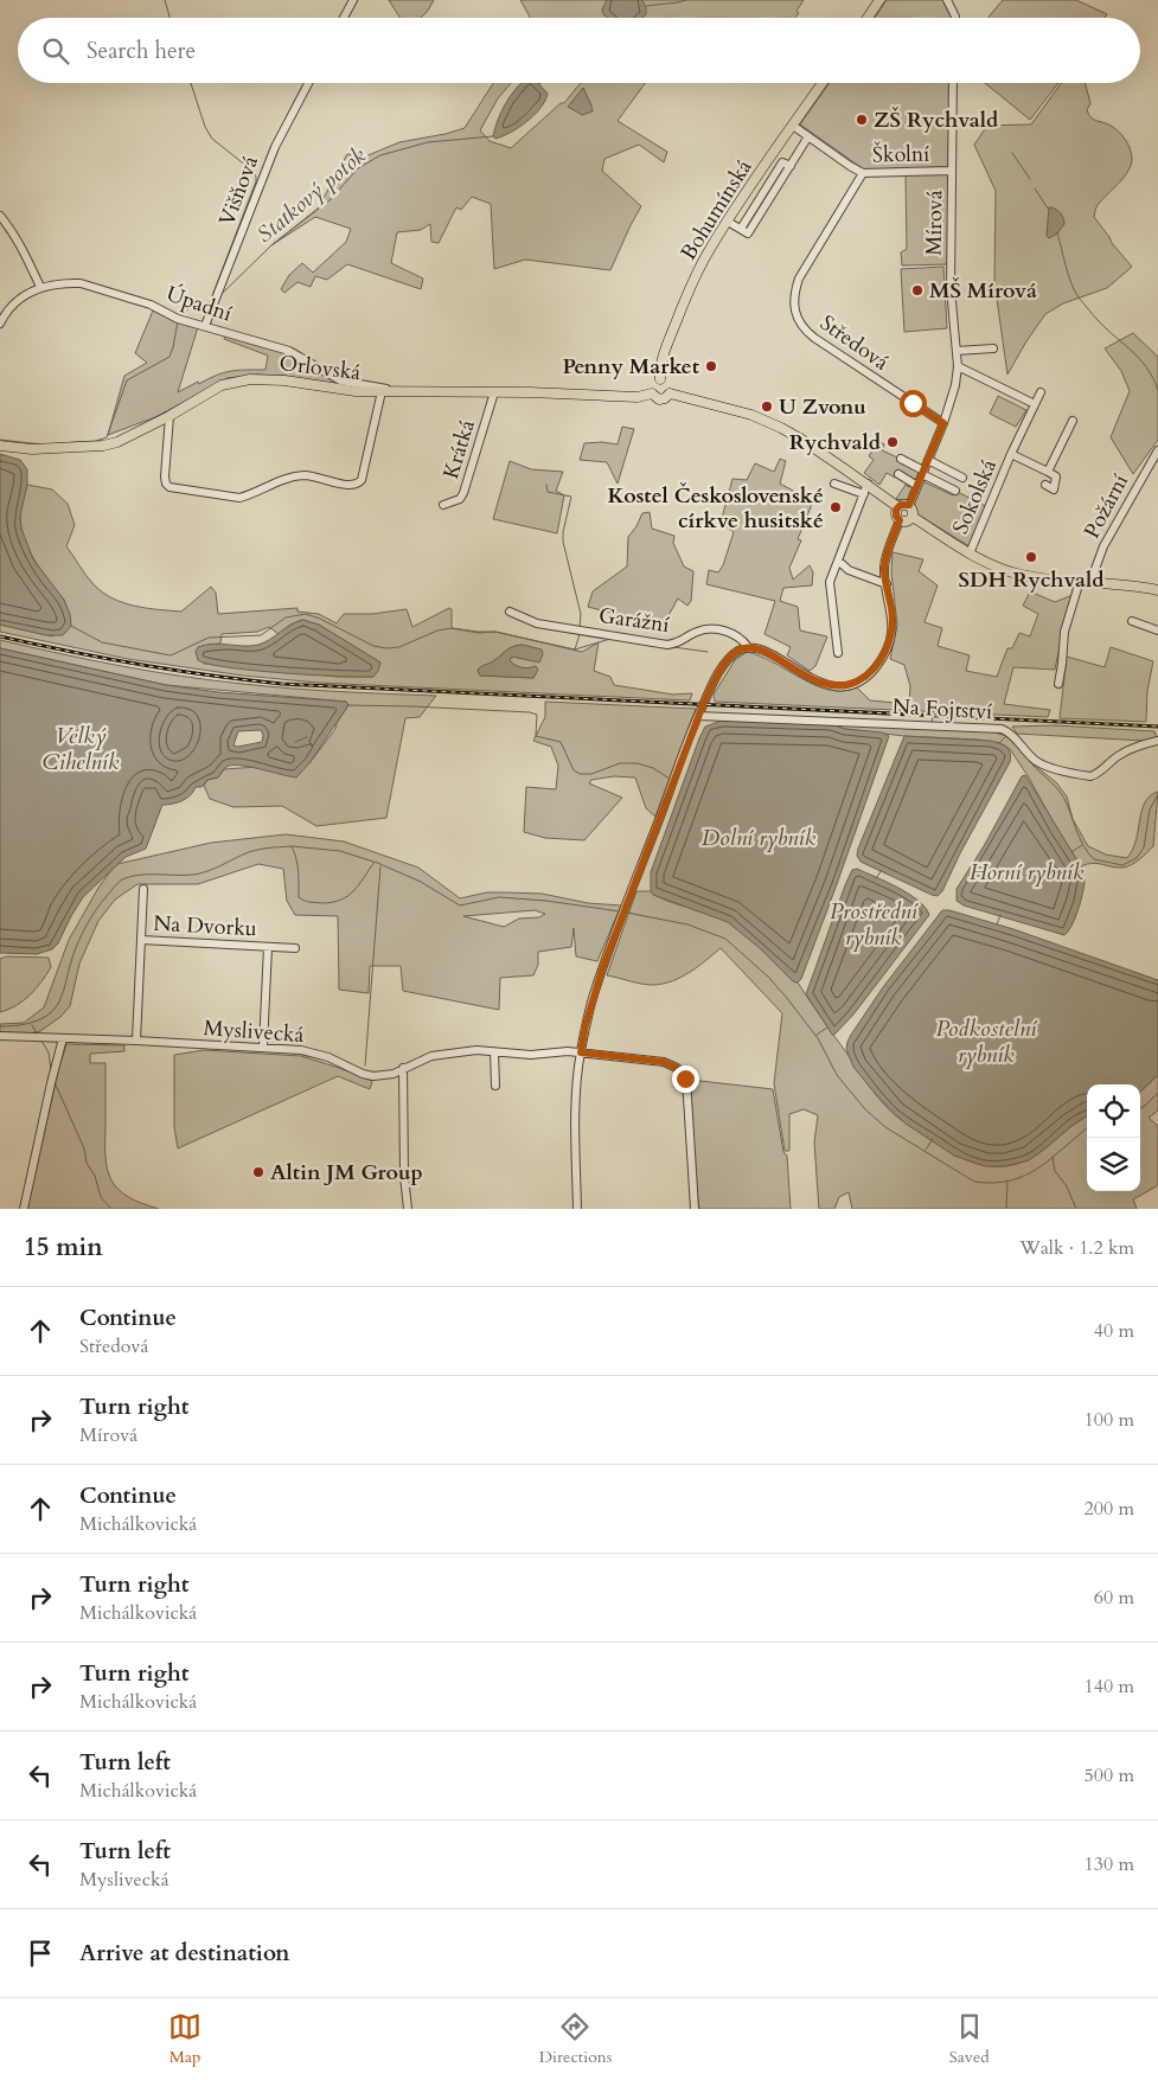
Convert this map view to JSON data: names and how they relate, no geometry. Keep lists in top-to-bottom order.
{
  "streets": {
    "main road": ["Bohumínská", "Orlovská"],
    "street": [
      "Školní",
      "Višňová",
      "Mírová",
      "Úpadní",
      "Středová",
      "Krátká",
      "Sokolská",
      "Požární",
      "Garážní",
      "Na Fojtství",
      "Na Dvorku",
      "Myslivecká"
    ]
  },
  "crossings": [
    ["Školní", "Bohumínská"],
    ["Školní", "Mírová"],
    ["Školní", "Středová"],
    ["Višňová", "Úpadní"],
    ["Bohumínská", "Orlovská"],
    ["Mírová", "Středová"],
    ["Mírová", "Garážní"],
    ["Úpadní", "Orlovská"],
    ["Orlovská", "Krátká"],
    ["Na Dvorku", "Myslivecká"]
  ],
  "water": [
    "Statkový potok",
    "Velký Cihelník",
    "Dolní rybník",
    "Horní rybník",
    "Prostřední rybník",
    "Podkostelní rybník"
  ],
  "places": [
    "ZŠ Rychvald",
    "MŠ Mírová",
    "Penny Market",
    "U Zvonu",
    "Rychvald",
    "Kostel Československé církve husitské",
    "SDH Rychvald",
    "Altin JM Group"
  ],
  "page": {
    "search": "Search here",
    "heading": ["15 min", "Walk · 1.2 km"],
    "list": [
      ["Continue", "Středová", "40 m"],
      ["Turn right", "Mírová", "100 m"],
      ["Continue", "Michálkovická", "200 m"],
      ["Turn right", "Michálkovická", "60 m"],
      ["Turn right", "Michálkovická", "140 m"],
      ["Turn left", "Michálkovická", "500 m"],
      ["Turn left", "Myslivecká", "130 m"],
      "Arrive at destination"
    ],
    "nav": ["Map", "Directions", "Saved"]
  }
}
